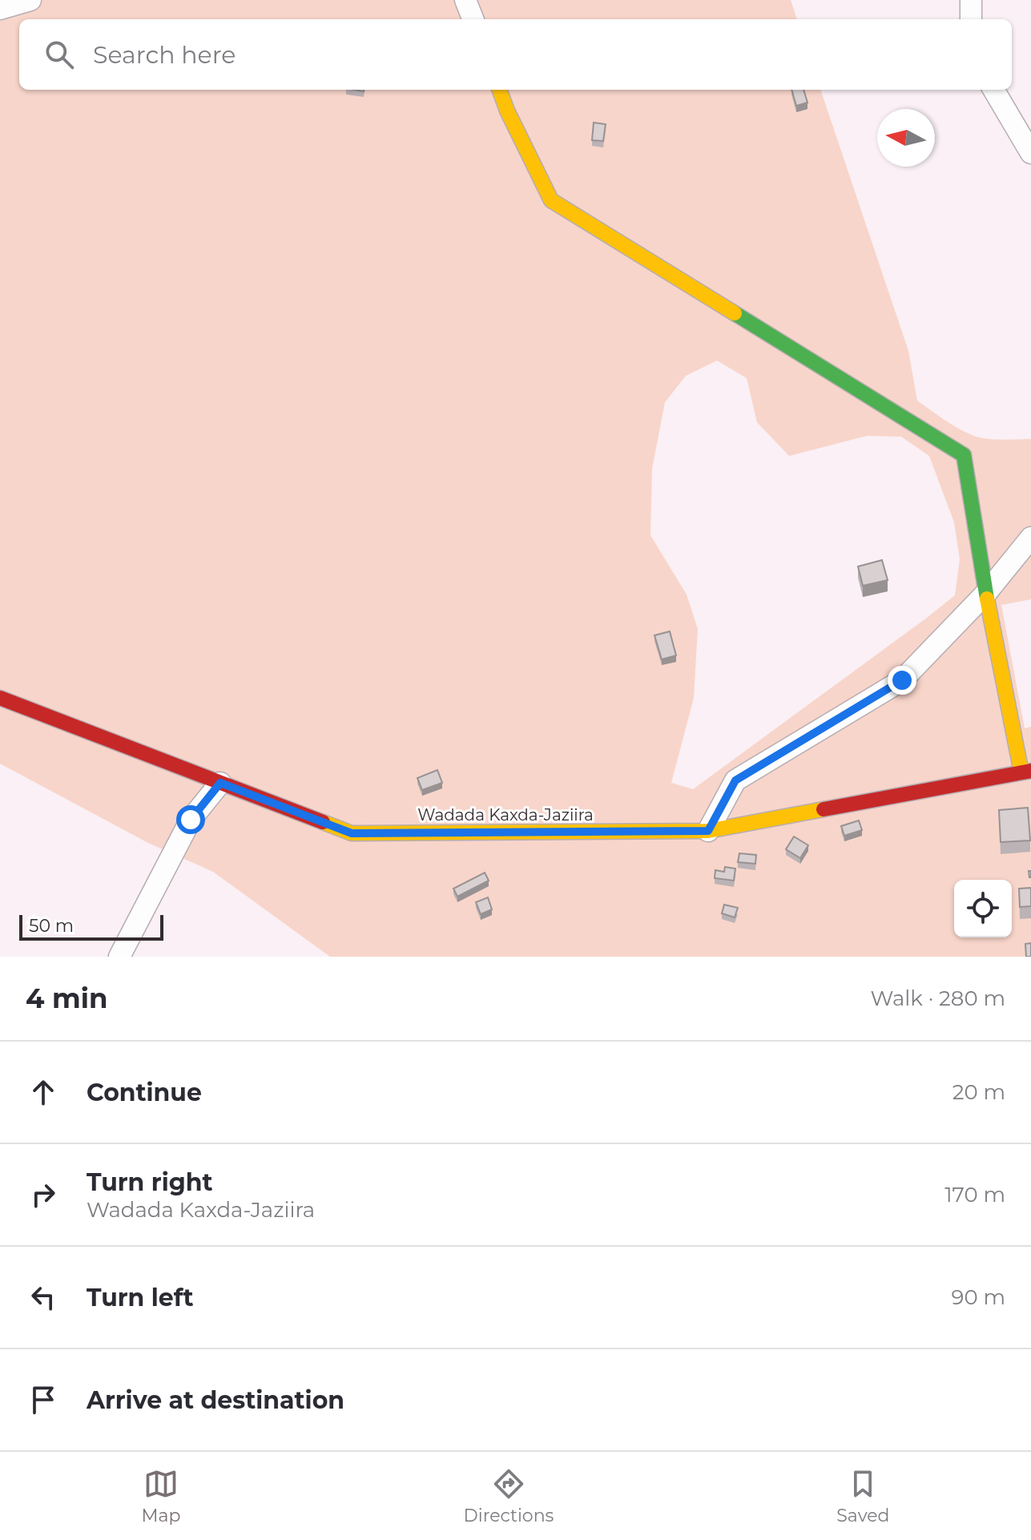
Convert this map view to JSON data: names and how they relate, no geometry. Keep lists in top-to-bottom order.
{
  "streets": {
    "street": ["Wadada Kaxda-Jaziira"]
  },
  "scale_bar": "50 m",
  "north": "left",
  "page": {
    "search": "Search here",
    "scale": "50 m",
    "heading": ["4 min", "Walk · 280 m"],
    "list": [
      ["Continue", "20 m"],
      ["Turn right", "Wadada Kaxda-Jaziira", "170 m"],
      ["Turn left", "90 m"],
      "Arrive at destination"
    ],
    "nav": ["Map", "Directions", "Saved"]
  }
}
